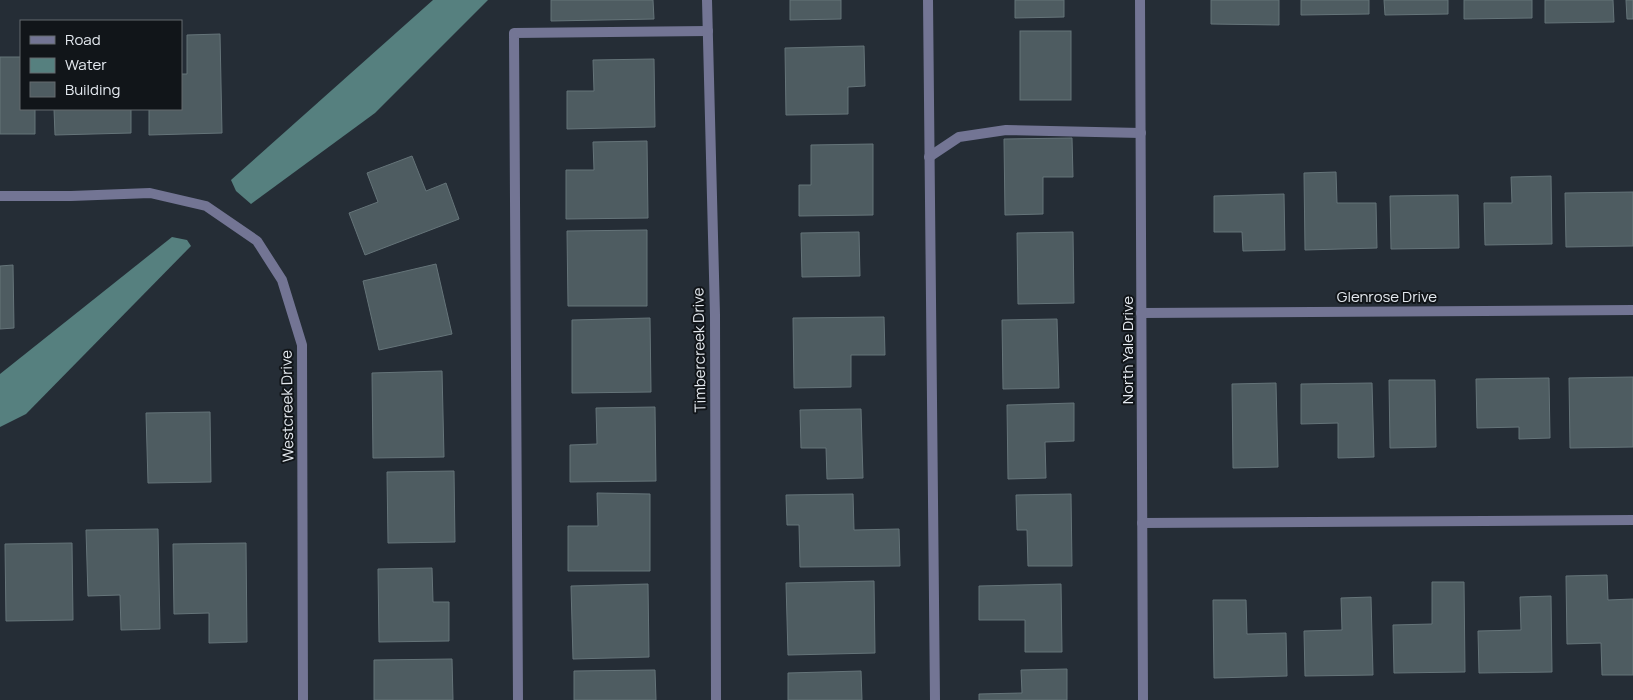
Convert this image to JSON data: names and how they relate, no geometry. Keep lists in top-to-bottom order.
{
  "streets": {
    "street": [
      "Glenrose Drive",
      "Timbercreek Drive",
      "North Yale Drive",
      "Westcreek Drive"
    ]
  },
  "crossings": [
    ["Glenrose Drive", "North Yale Drive"]
  ],
  "legend": ["Road", "Water", "Building"]
}
